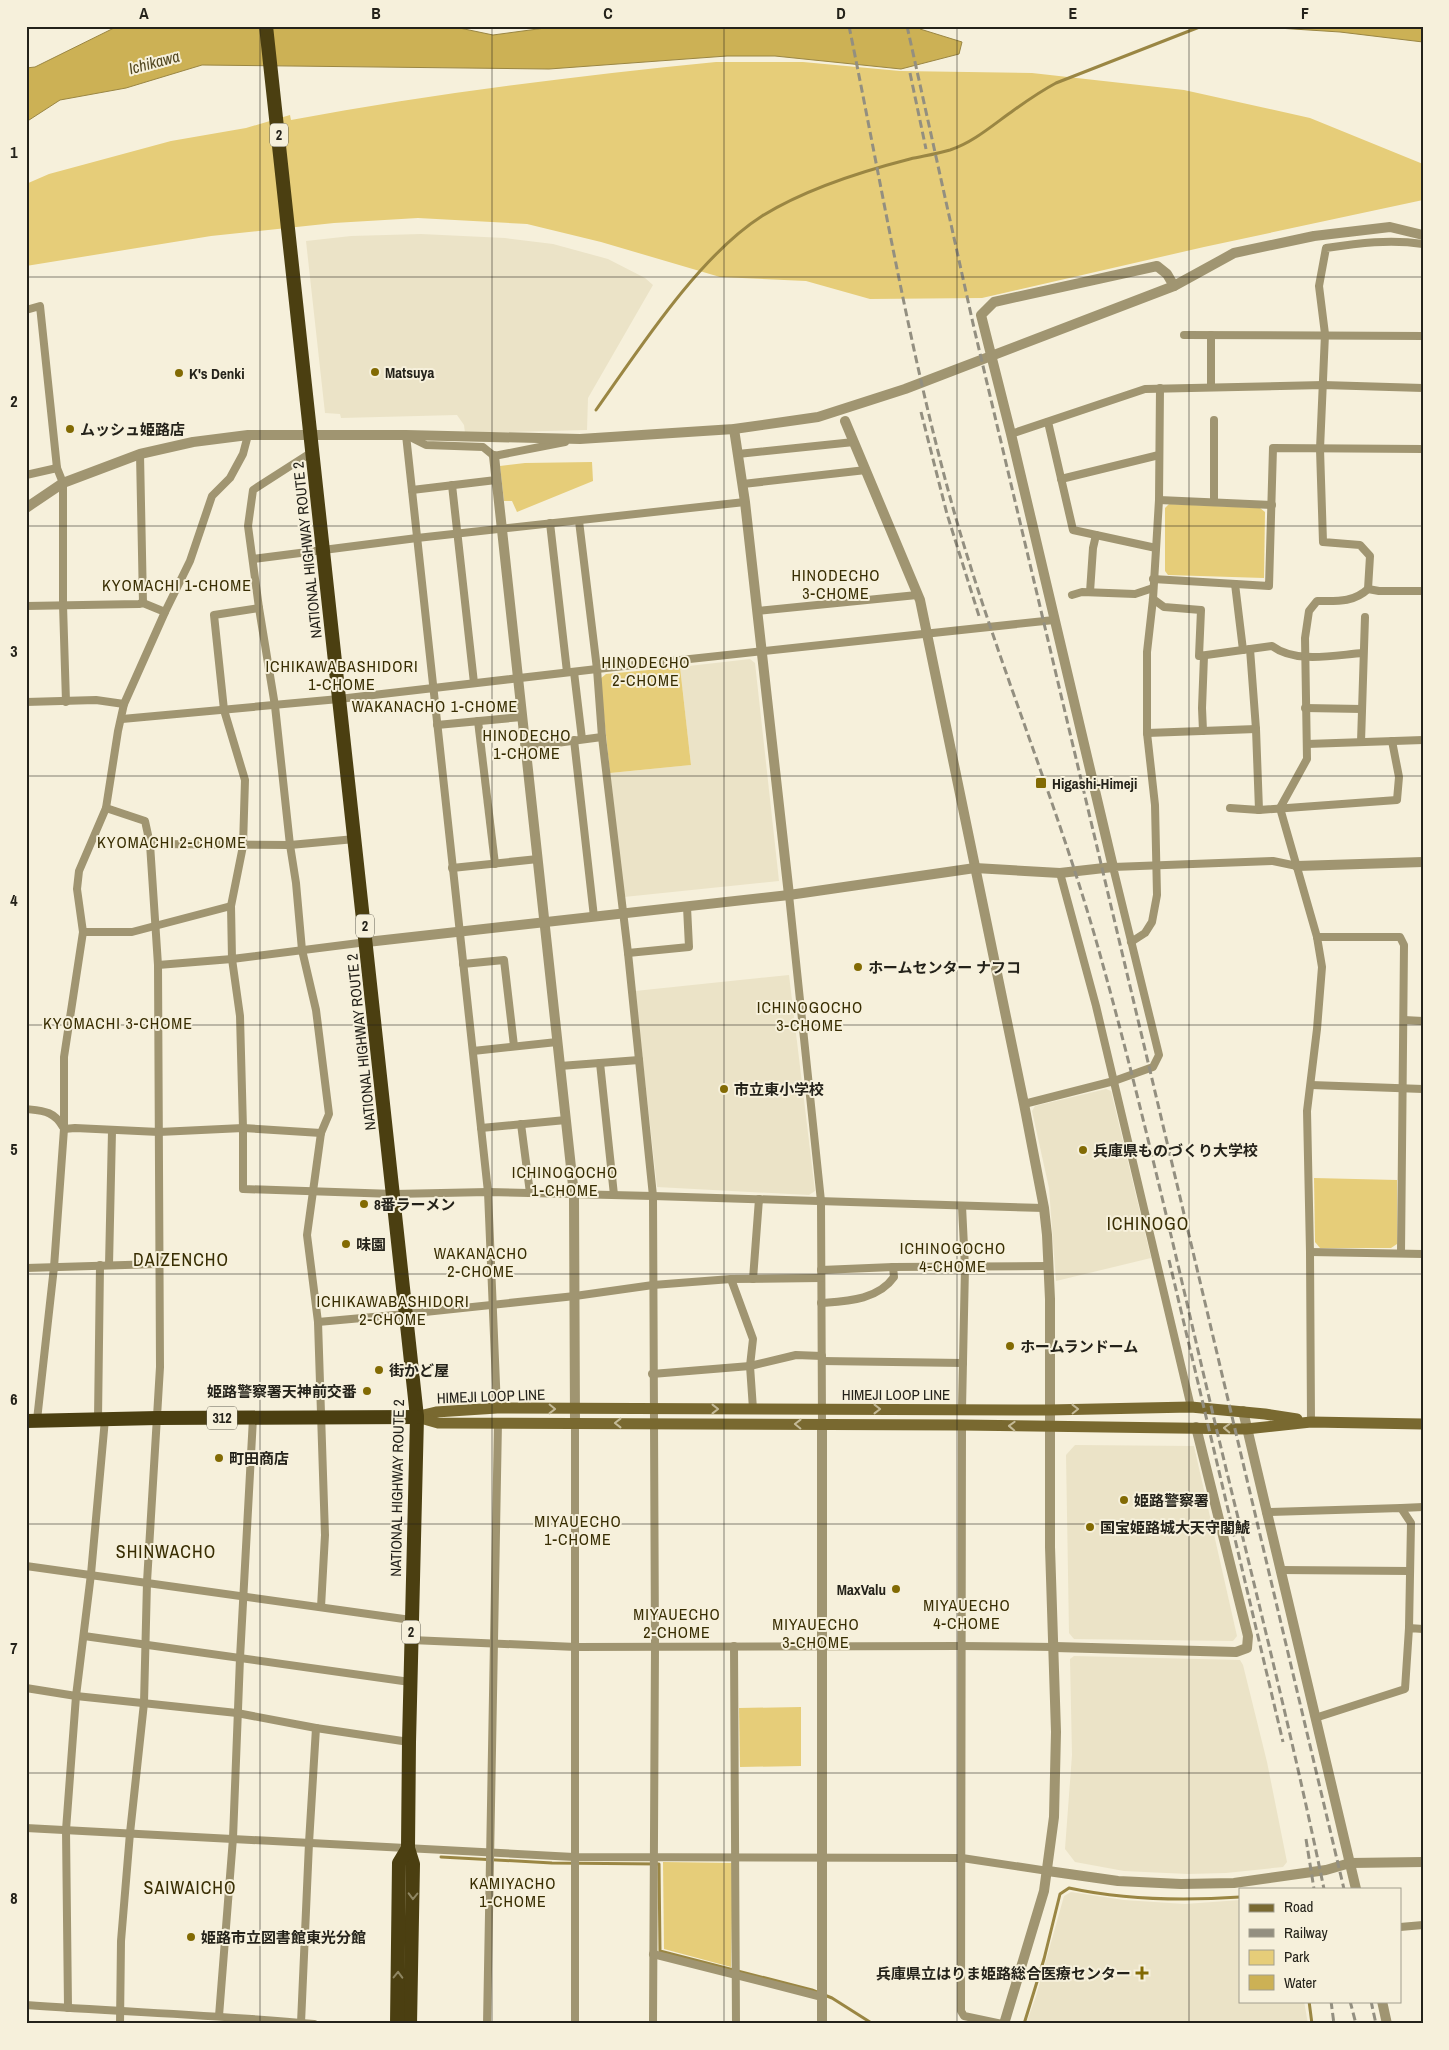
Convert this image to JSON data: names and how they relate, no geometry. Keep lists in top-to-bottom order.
{
  "streets": {
    "highway": ["2", "NATIONAL HIGHWAY ROUTE 2", "312"],
    "main road": ["HIMEJI LOOP LINE"]
  },
  "crossings": [
    ["NATIONAL HIGHWAY ROUTE 2", "HIMEJI LOOP LINE"],
    ["NATIONAL HIGHWAY ROUTE 2", "312"],
    ["HIMEJI LOOP LINE", "312"]
  ],
  "districts": [
    "HINODECHO 3-CHOME",
    "KYOMACHI 1-CHOME",
    "HINODECHO 2-CHOME",
    "ICHIKAWABASHIDORI 1-CHOME",
    "WAKANACHO 1-CHOME",
    "HINODECHO 1-CHOME",
    "KYOMACHI 2-CHOME",
    "ICHINOGOCHO 3-CHOME",
    "KYOMACHI 3-CHOME",
    "ICHINOGOCHO 1-CHOME",
    "ICHINOGO",
    "ICHINOGOCHO 4-CHOME",
    "WAKANACHO 2-CHOME",
    "DAIZENCHO",
    "ICHIKAWABASHIDORI 2-CHOME",
    "MIYAUECHO 1-CHOME",
    "SHINWACHO",
    "MIYAUECHO 4-CHOME",
    "MIYAUECHO 2-CHOME",
    "MIYAUECHO 3-CHOME",
    "KAMIYACHO 1-CHOME",
    "SAIWAICHO"
  ],
  "water": ["Ichikawa"],
  "places": {
    "other": [
      "Matsuya",
      "K's Denki",
      "ムッシュ姫路店",
      "ホームセンター ナフコ",
      "市立東小学校",
      "兵庫県ものづくり大学校",
      "8番ラーメン",
      "味園",
      "ホームランドーム",
      "街かど屋",
      "姫路警察署天神前交番",
      "町田商店",
      "姫路警察署",
      "国宝姫路城大天守閣鯱",
      "MaxValu",
      "姫路市立図書館東光分館"
    ],
    "transit": ["Higashi-Himeji"],
    "health": ["兵庫県立はりま姫路総合医療センター"]
  },
  "legend": [
    "Road",
    "Railway",
    "Park",
    "Water"
  ],
  "grid": {
    "columns": [
      "A",
      "B",
      "C",
      "D",
      "E",
      "F"
    ],
    "rows": [
      "1",
      "2",
      "3",
      "4",
      "5",
      "6",
      "7",
      "8"
    ]
  }
}
